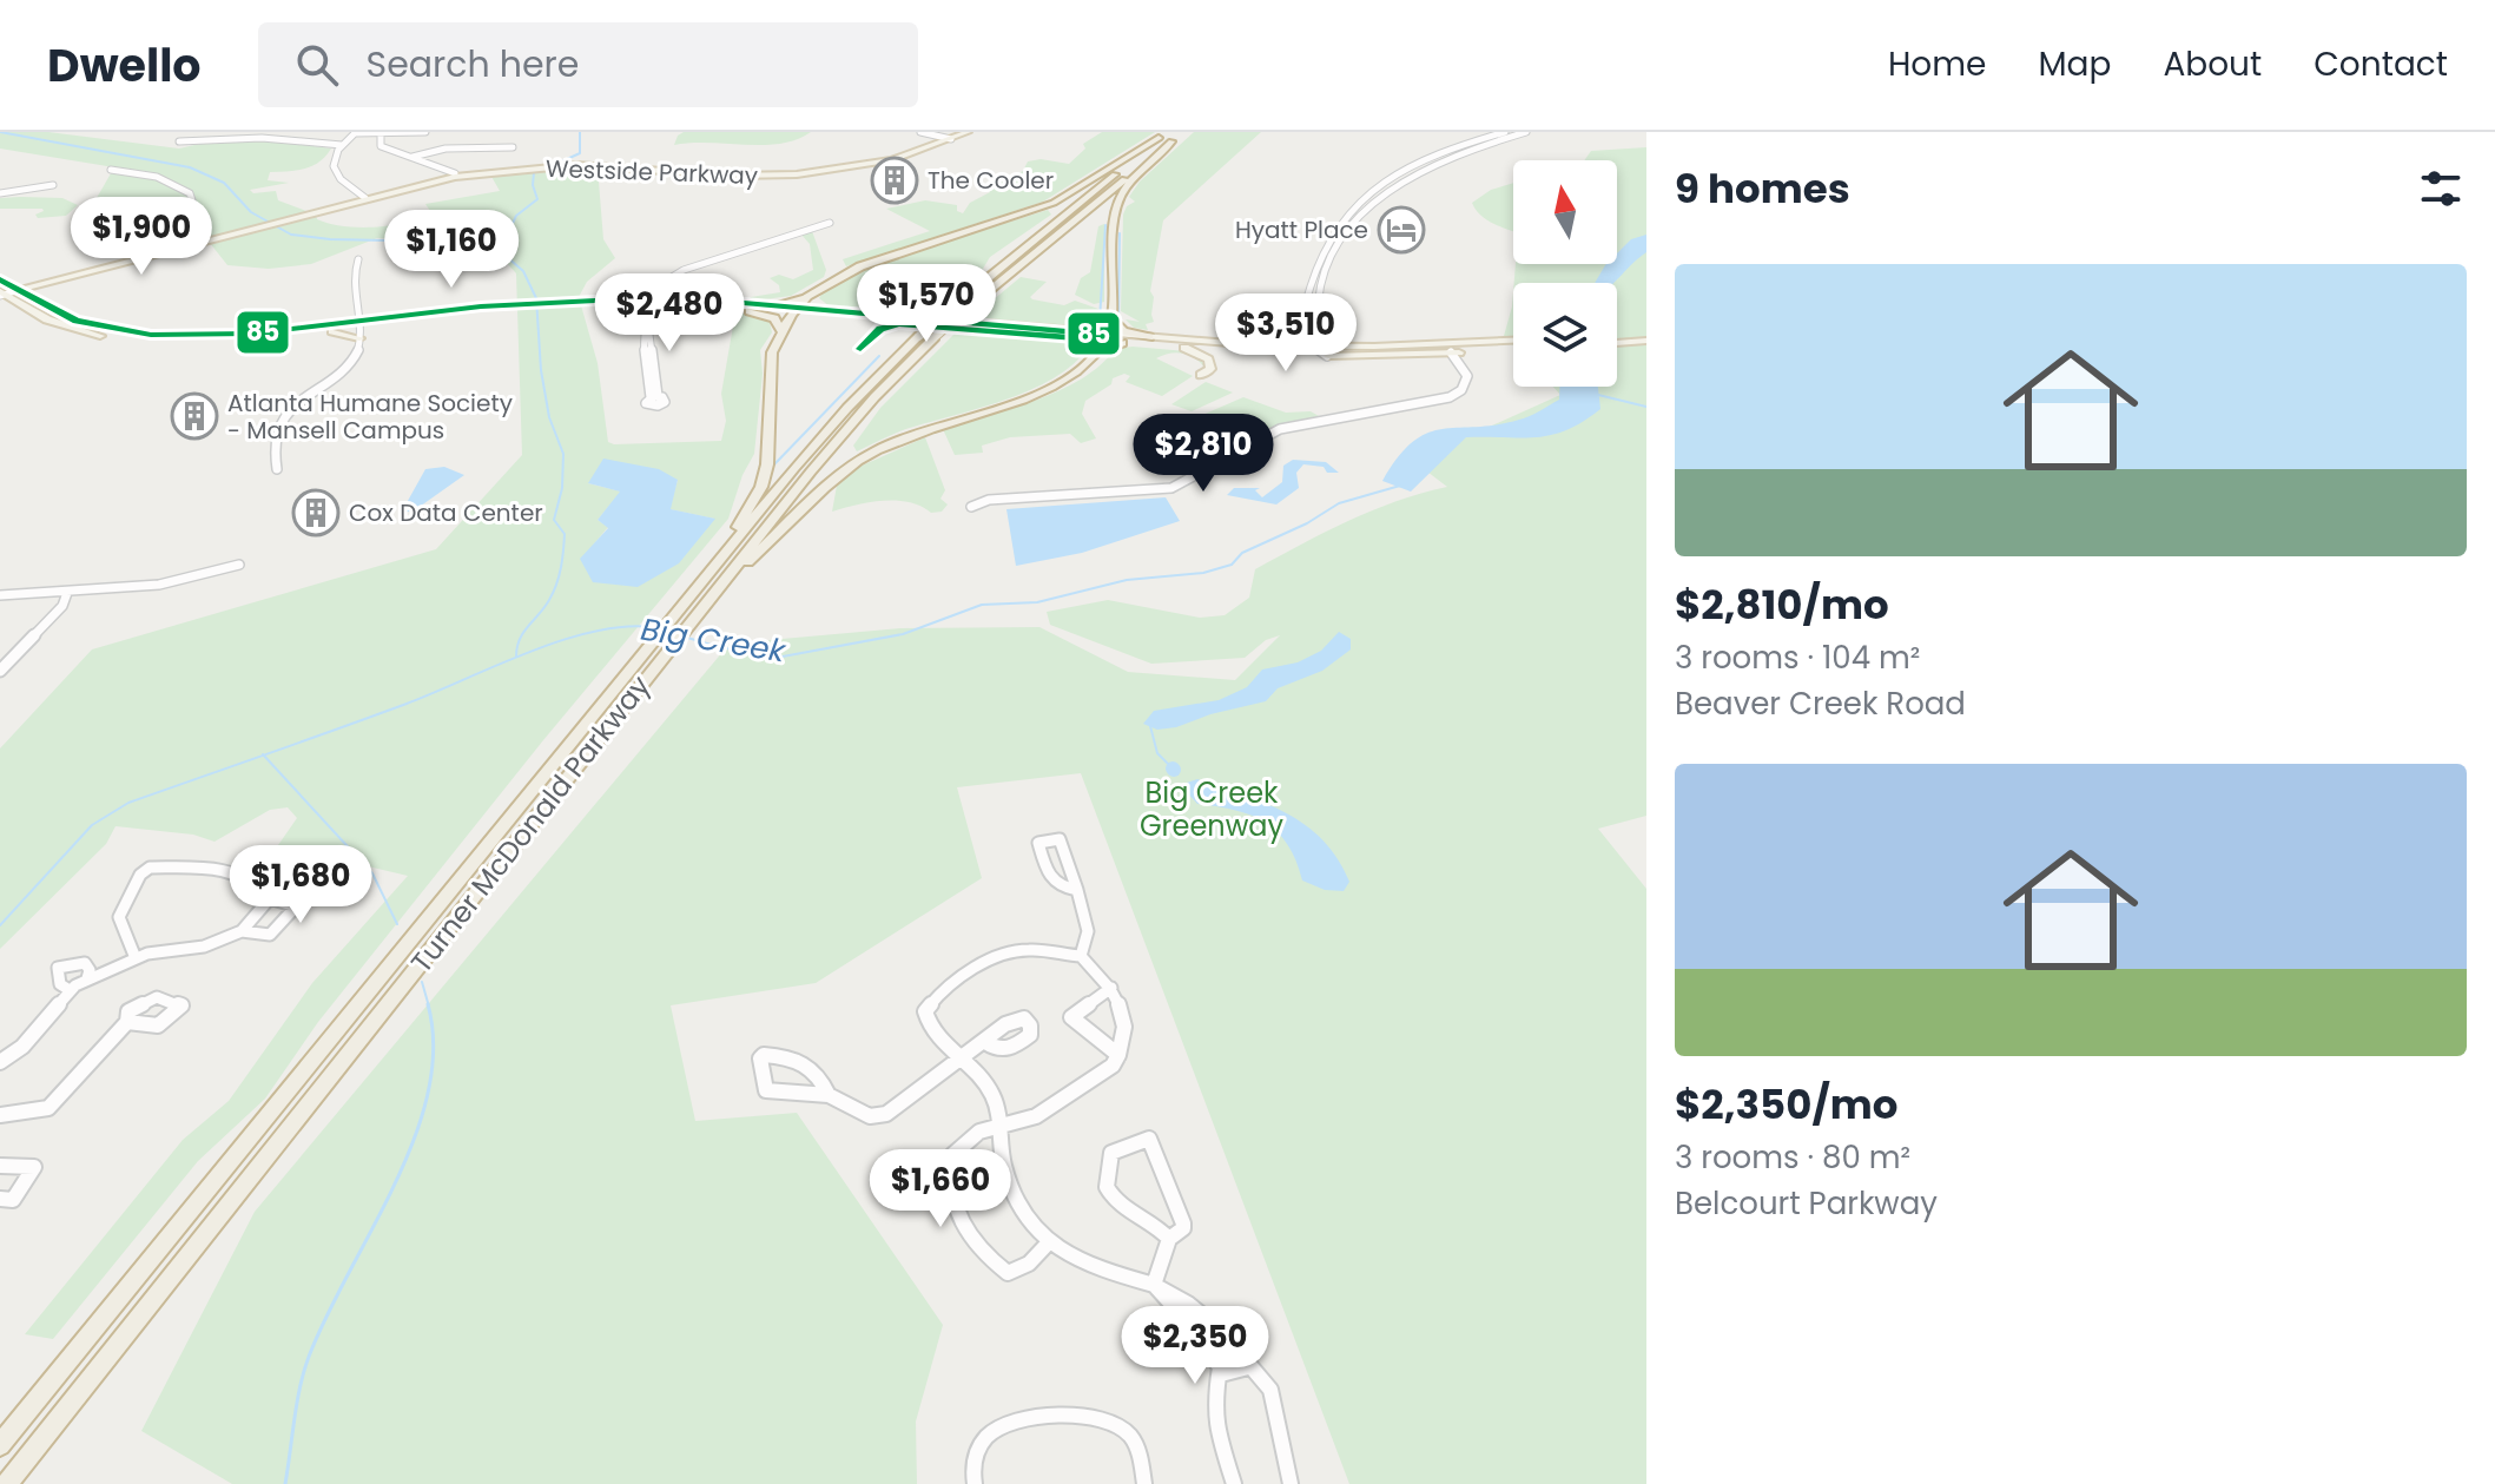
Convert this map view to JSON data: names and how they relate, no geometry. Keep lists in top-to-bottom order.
{
  "streets": {
    "highway": ["Turner McDonald Parkway"],
    "main road": ["Westside Parkway"]
  },
  "water": ["Big Creek"],
  "parks": ["Big Creek Greenway"],
  "places": {
    "building": ["The Cooler", "Atlanta Humane Society - Mansell Campus", "Cox Data Center"],
    "hotel": ["Hyatt Place"]
  },
  "lines": ["transit line 85"],
  "north": "top",
  "page": {
    "header": "Dwello",
    "search": "Search here",
    "nav": [
      "Home",
      "Map",
      "About",
      "Contact"
    ],
    "heading": "9 homes",
    "price": [
      "$1,900",
      "$1,160",
      "$1,570",
      "$2,480",
      "$3,510",
      "$2,810",
      "$1,680",
      "$1,660",
      "$2,350"
    ],
    "list": [
      {
        "name": "$2,810/mo",
        "note": "3 rooms · 104 m² · Beaver Creek Road"
      },
      {
        "name": "$2,350/mo",
        "note": "3 rooms · 80 m² · Belcourt Parkway"
      }
    ]
  }
}
